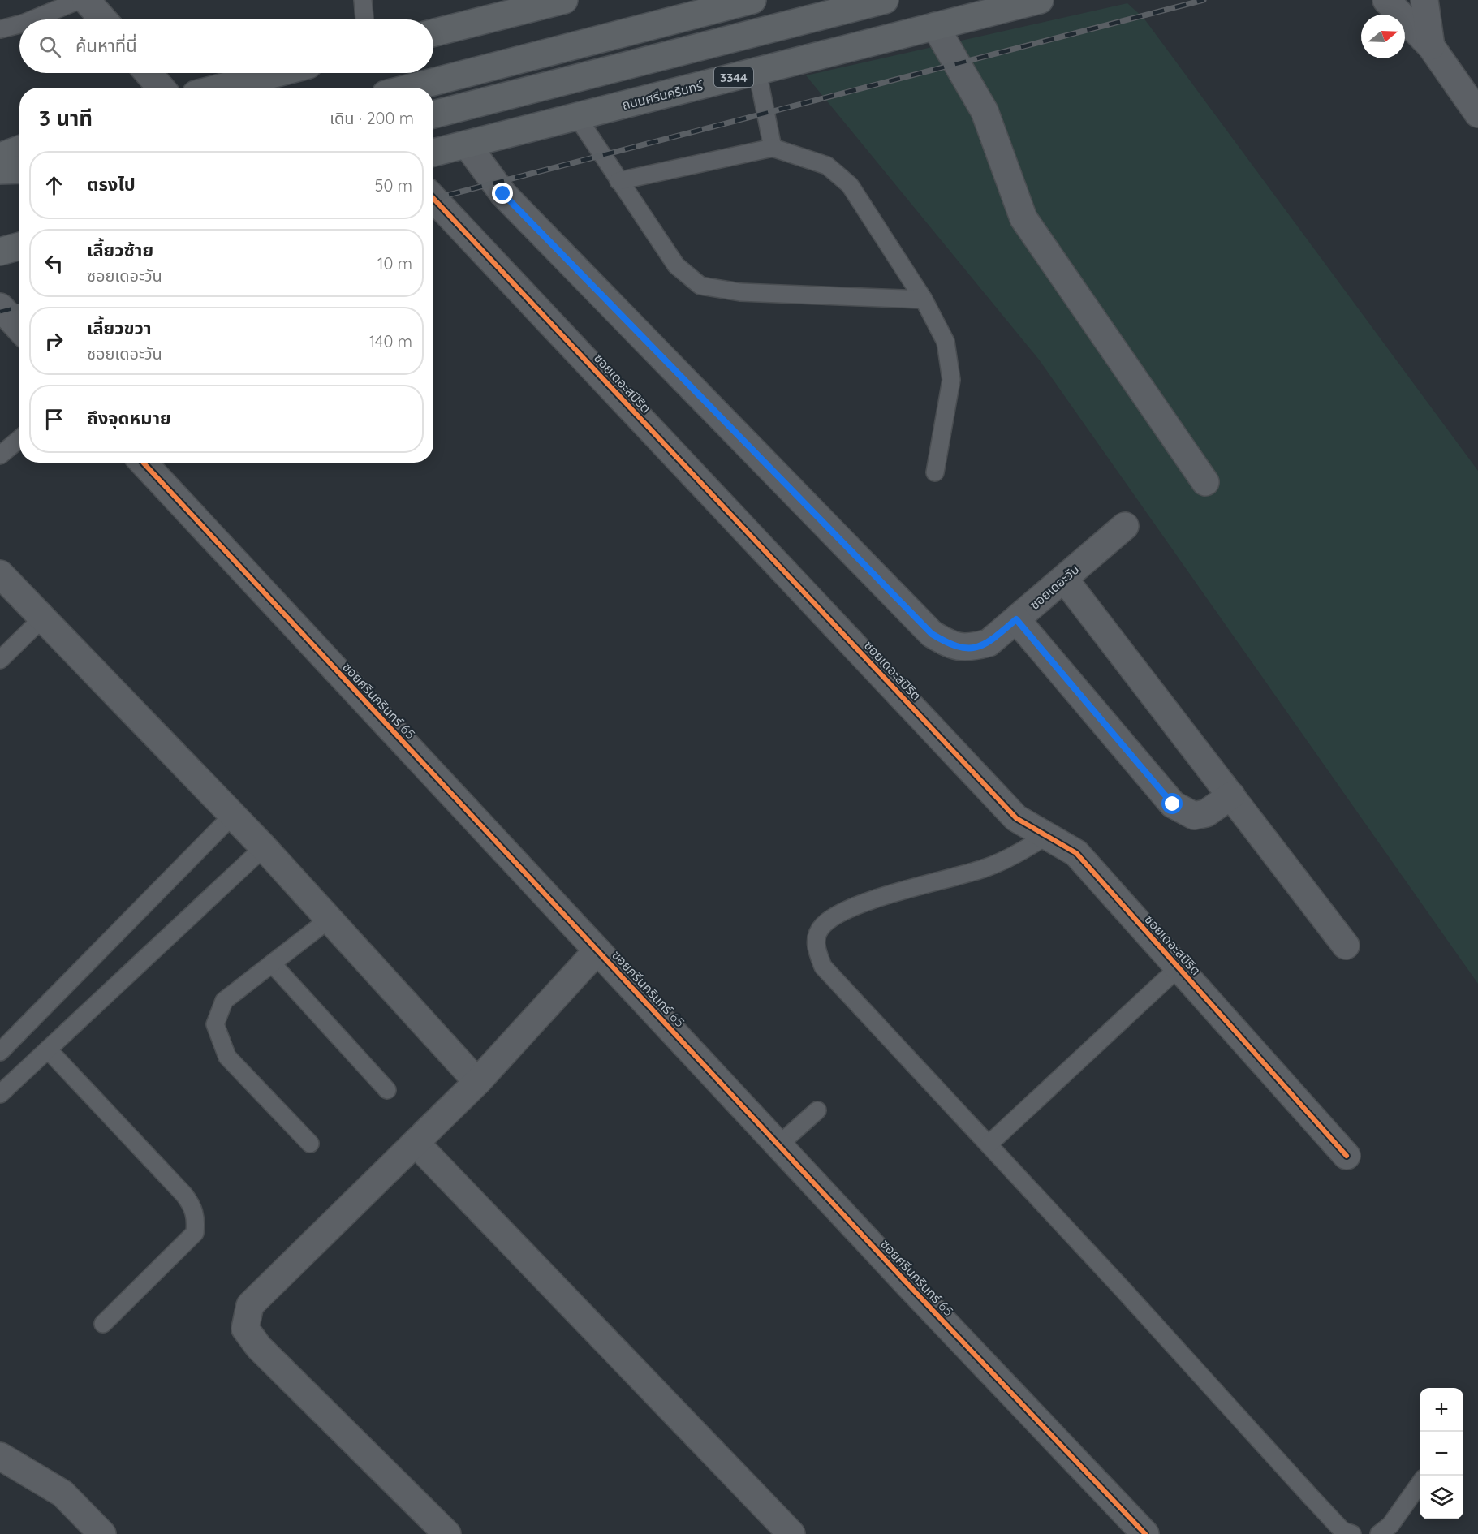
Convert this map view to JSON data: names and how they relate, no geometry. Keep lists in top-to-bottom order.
{
  "streets": {
    "main road": ["3344", "ถนนศรีนครินทร์"],
    "street": ["ซอยเดอะสปิริต", "ซอยเดอะวัน", "ซอยศรีนครินทร์ 65"]
  },
  "crossings": [
    ["ถนนศรีนครินทร์", "ซอยเดอะวัน"]
  ],
  "north": "right",
  "page": {
    "search": "ค้นหาที่นี่",
    "heading": ["3 นาที", "เดิน · 200 m"],
    "list": [
      ["ตรงไป", "50 m"],
      ["เลี้ยวซ้าย", "ซอยเดอะวัน", "10 m"],
      ["เลี้ยวขวา", "ซอยเดอะวัน", "140 m"],
      "ถึงจุดหมาย"
    ],
    "map_buttons": ["+", "−"]
  }
}
